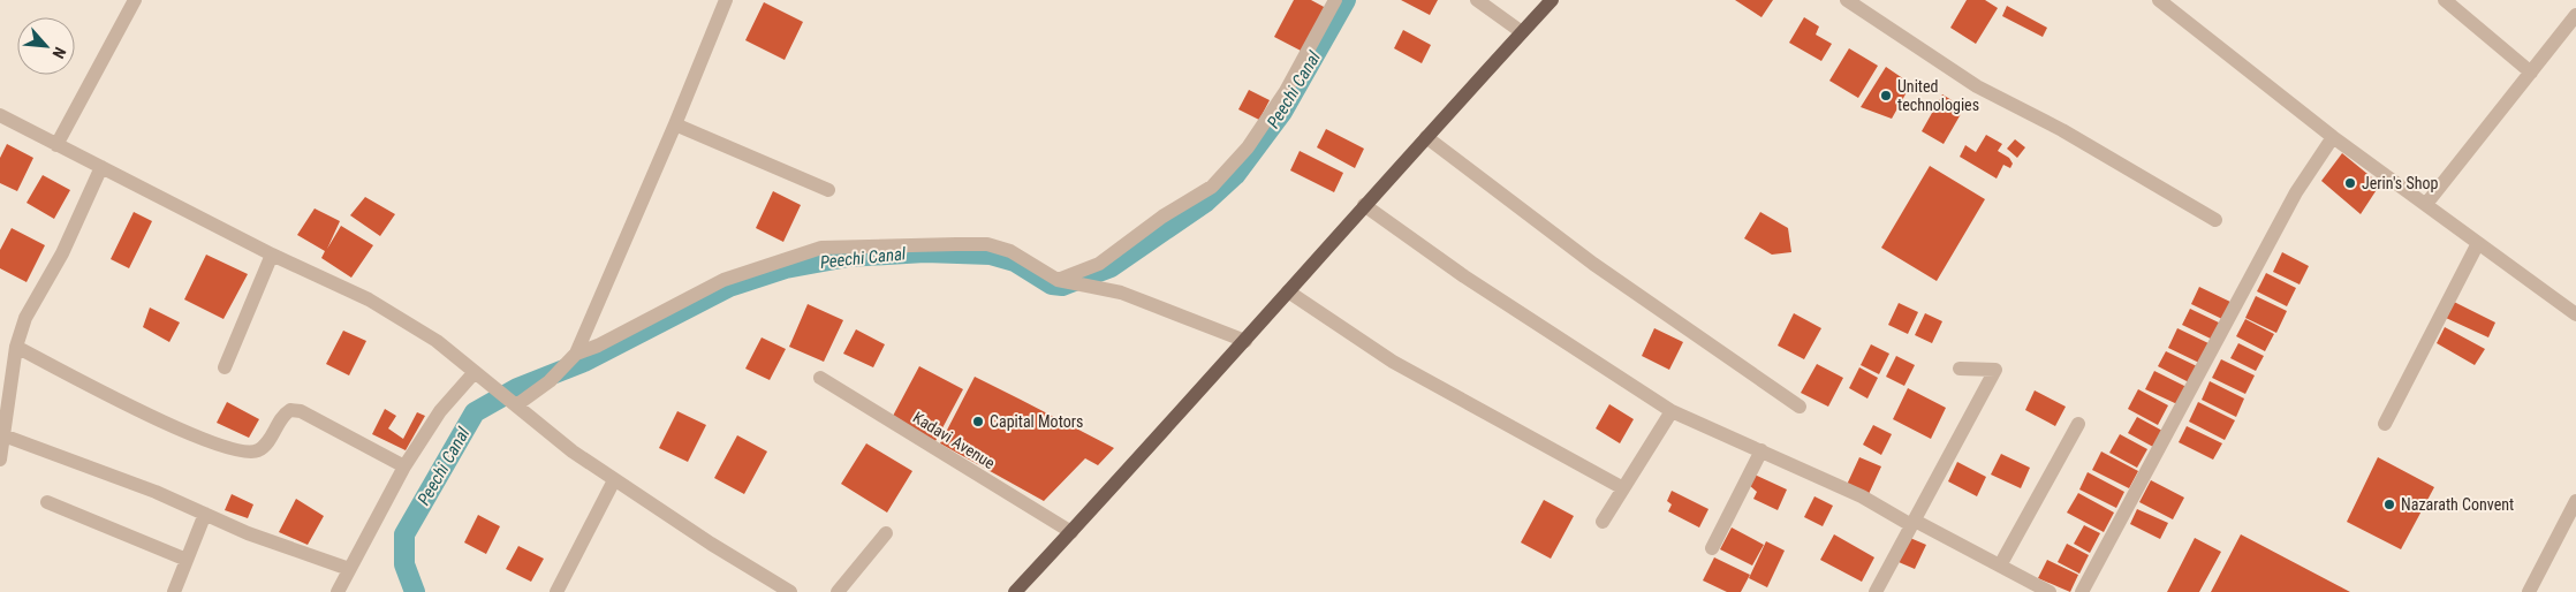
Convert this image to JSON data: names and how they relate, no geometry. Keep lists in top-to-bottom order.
{
  "streets": {
    "street": ["Kadavi Avenue"]
  },
  "water": ["Peechi Canal"],
  "places": [
    "United technologies",
    "Jerin's Shop",
    "Capital Motors",
    "Nazarath Convent"
  ],
  "north": "bottom right"
}
